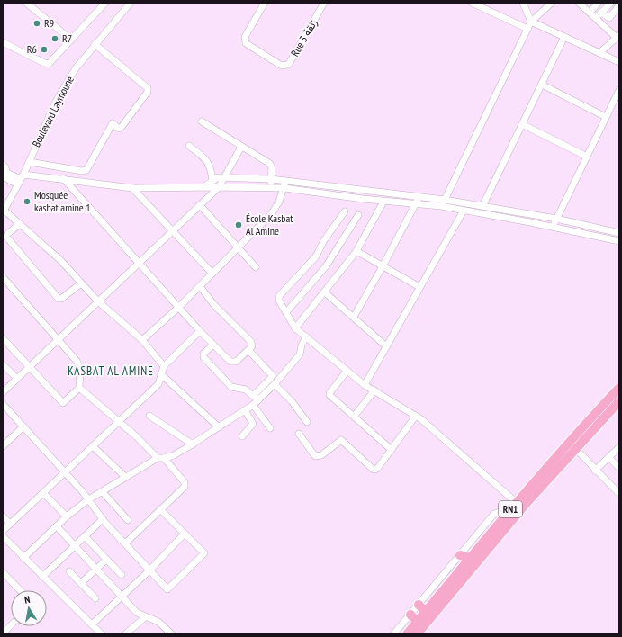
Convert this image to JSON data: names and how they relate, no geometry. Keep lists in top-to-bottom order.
{
  "streets": {
    "highway": ["RN1"],
    "street": ["Rue 3 زنقة", "Boulevard Laymoune"]
  },
  "districts": ["KASBAT AL AMINE"],
  "places": [
    "R9",
    "R7",
    "R6",
    "Mosquée kasbat amine 1",
    "École Kasbat Al Amine"
  ],
  "north": "top"
}
